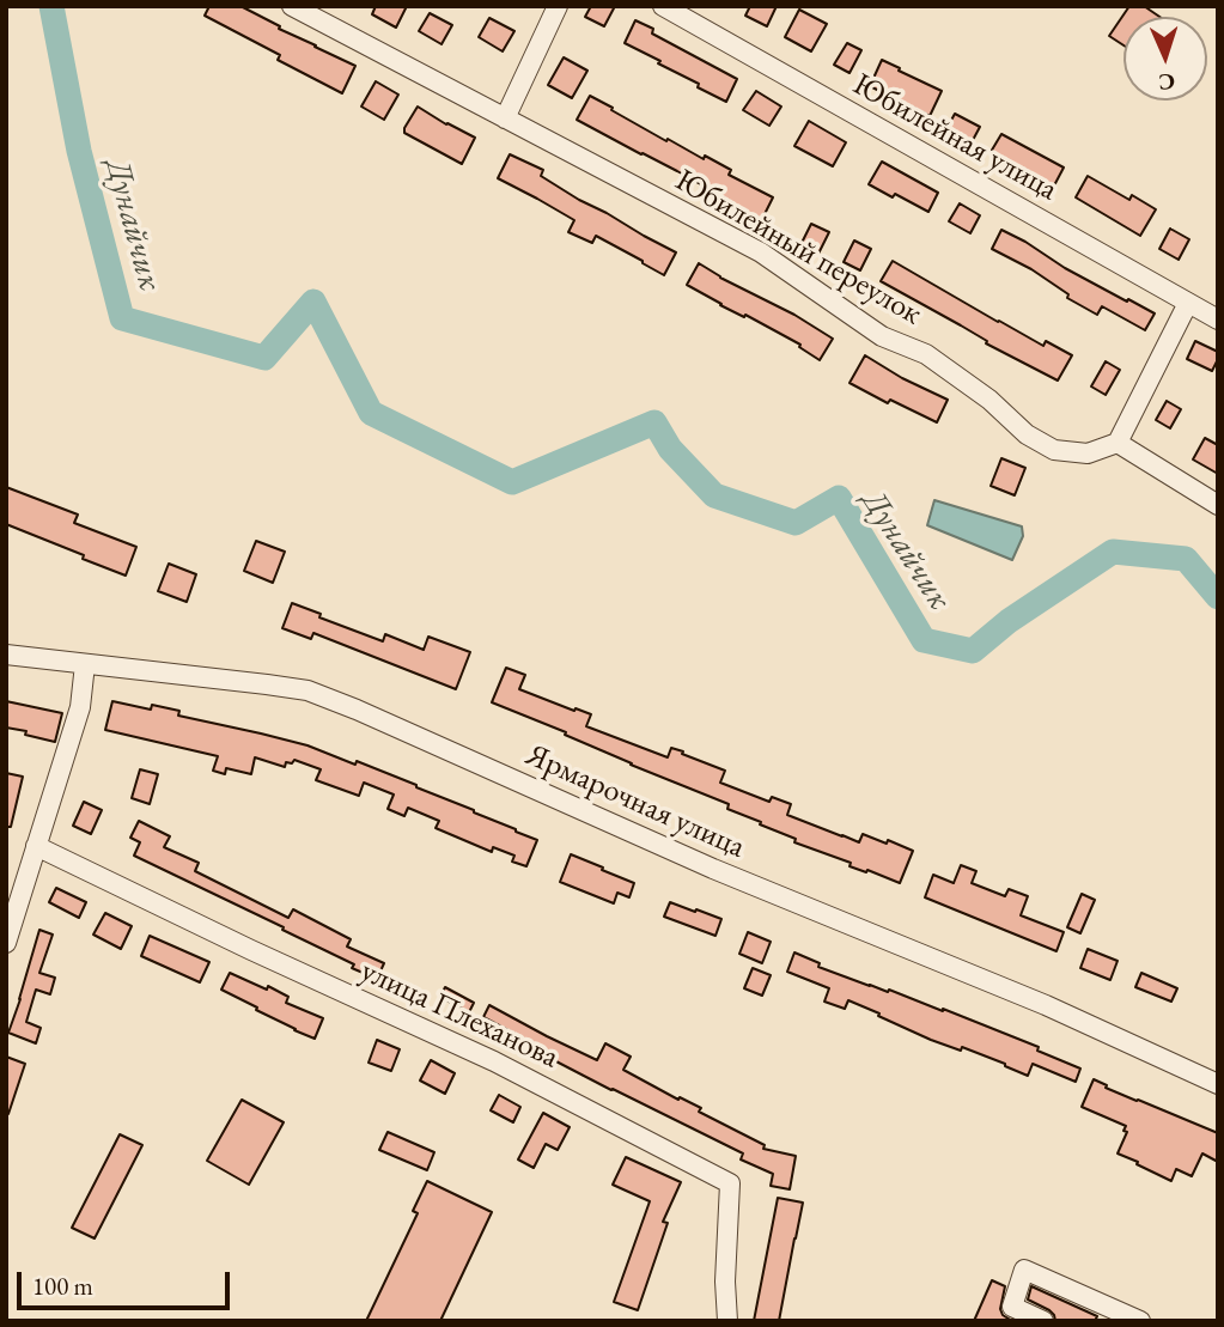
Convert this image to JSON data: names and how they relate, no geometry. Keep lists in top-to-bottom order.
{
  "streets": {
    "street": [
      "Юбилейная улица",
      "Юбилейный переулок",
      "Ярмарочная улица",
      "улица Плеханова"
    ]
  },
  "water": ["Дунайчик"],
  "scale_bar": "100 m",
  "north": "bottom"
}
